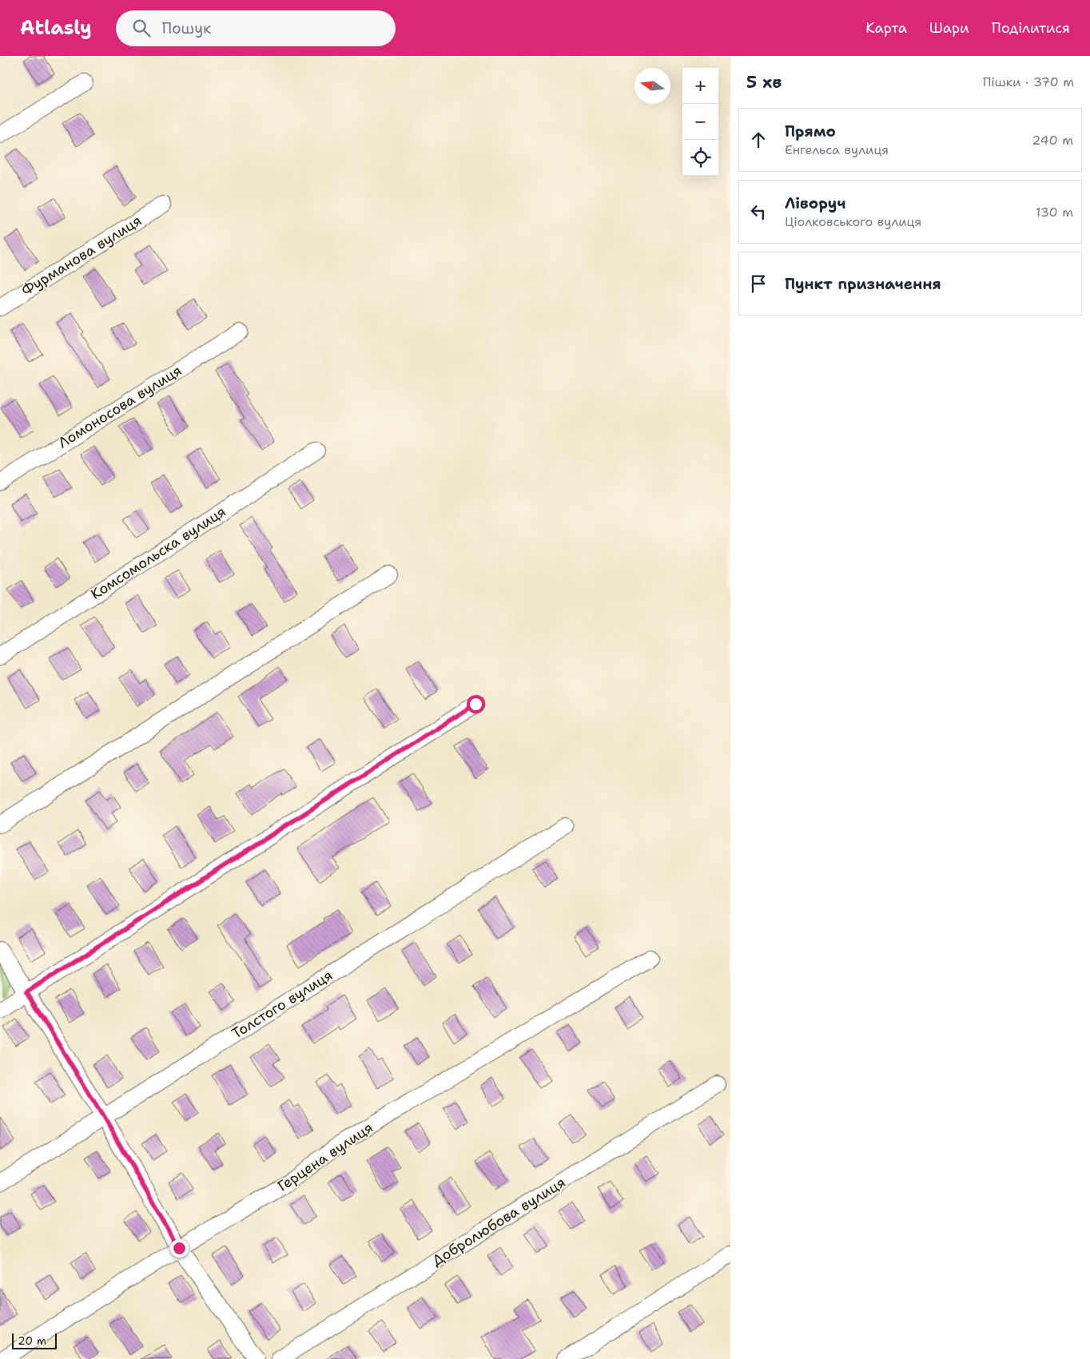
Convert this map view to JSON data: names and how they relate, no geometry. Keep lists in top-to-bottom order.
{
  "streets": {
    "street": [
      "Фурманова вулиця",
      "Ломоносова вулиця",
      "Комсомольска вулиця",
      "Толстого вулиця",
      "Герцена вулиця",
      "Добролюбова вулиця"
    ]
  },
  "scale_bar": "20 m",
  "north": "left",
  "page": {
    "header": "Atlasly",
    "search": "Пошук",
    "nav": ["Карта", "Шари", "Поділитися"],
    "heading": ["5 хв", "Пішки · 370 m"],
    "map_buttons": ["+", "−"],
    "list": [
      ["Прямо", "Енгельса вулиця", "240 m"],
      ["Ліворуч", "Ціолковського вулиця", "130 m"],
      "Пункт призначення"
    ],
    "scale": "20 m"
  }
}
